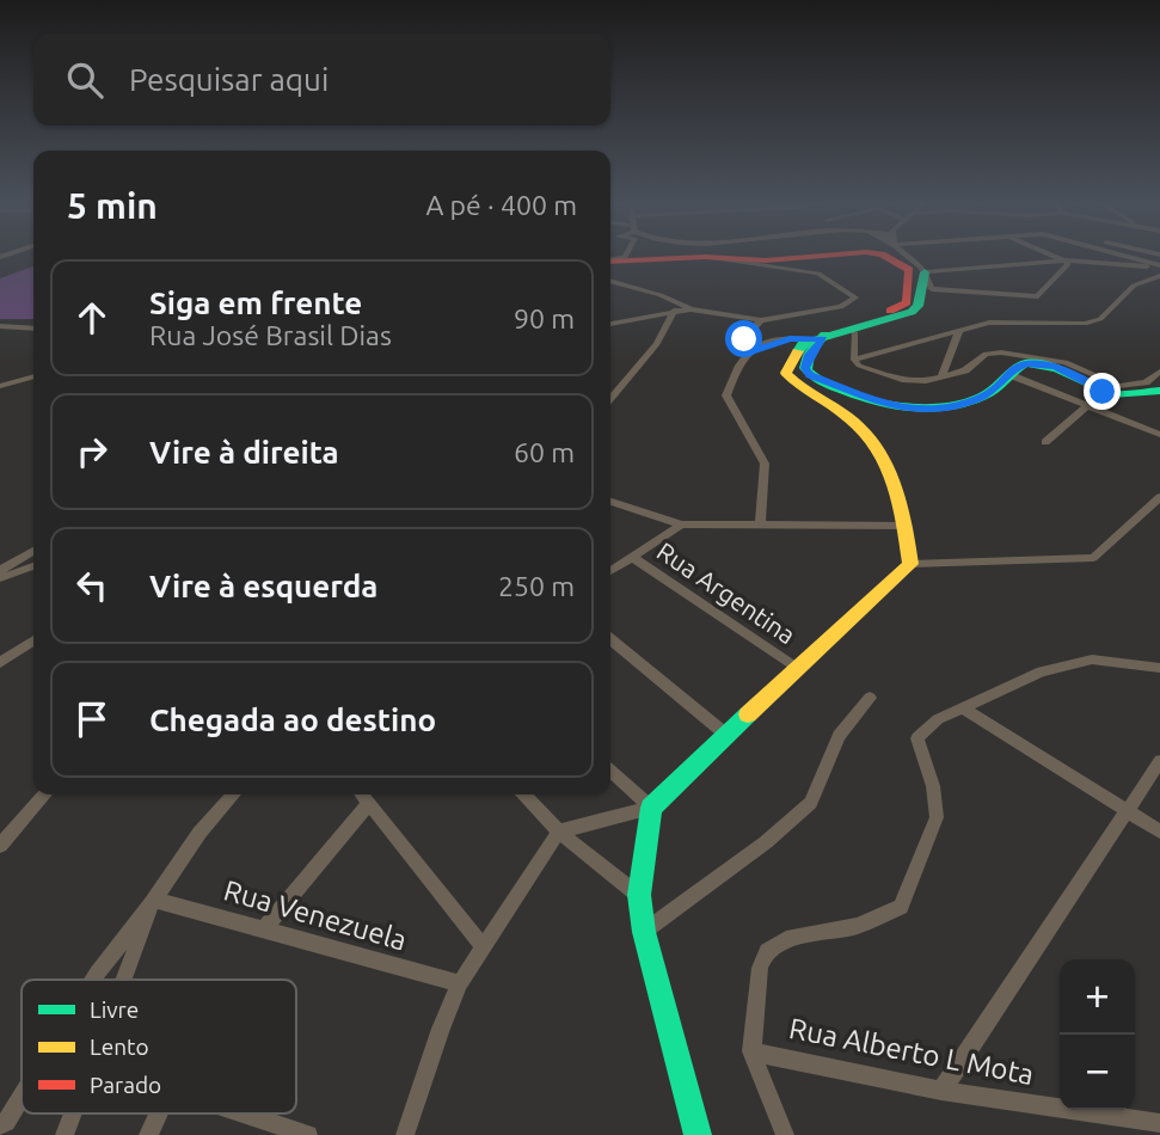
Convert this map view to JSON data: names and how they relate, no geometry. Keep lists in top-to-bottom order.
{
  "streets": {
    "street": ["Rua Argentina", "Rua Venezuela", "Rua Alberto L Mota"]
  },
  "legend": ["Livre", "Lento", "Parado"],
  "page": {
    "search": "Pesquisar aqui",
    "heading": ["5 min", "A pé · 400 m"],
    "list": [
      ["Siga em frente", "Rua José Brasil Dias", "90 m"],
      ["Vire à direita", "60 m"],
      ["Vire à esquerda", "250 m"],
      "Chegada ao destino"
    ],
    "map_buttons": ["+", "−"]
  }
}
